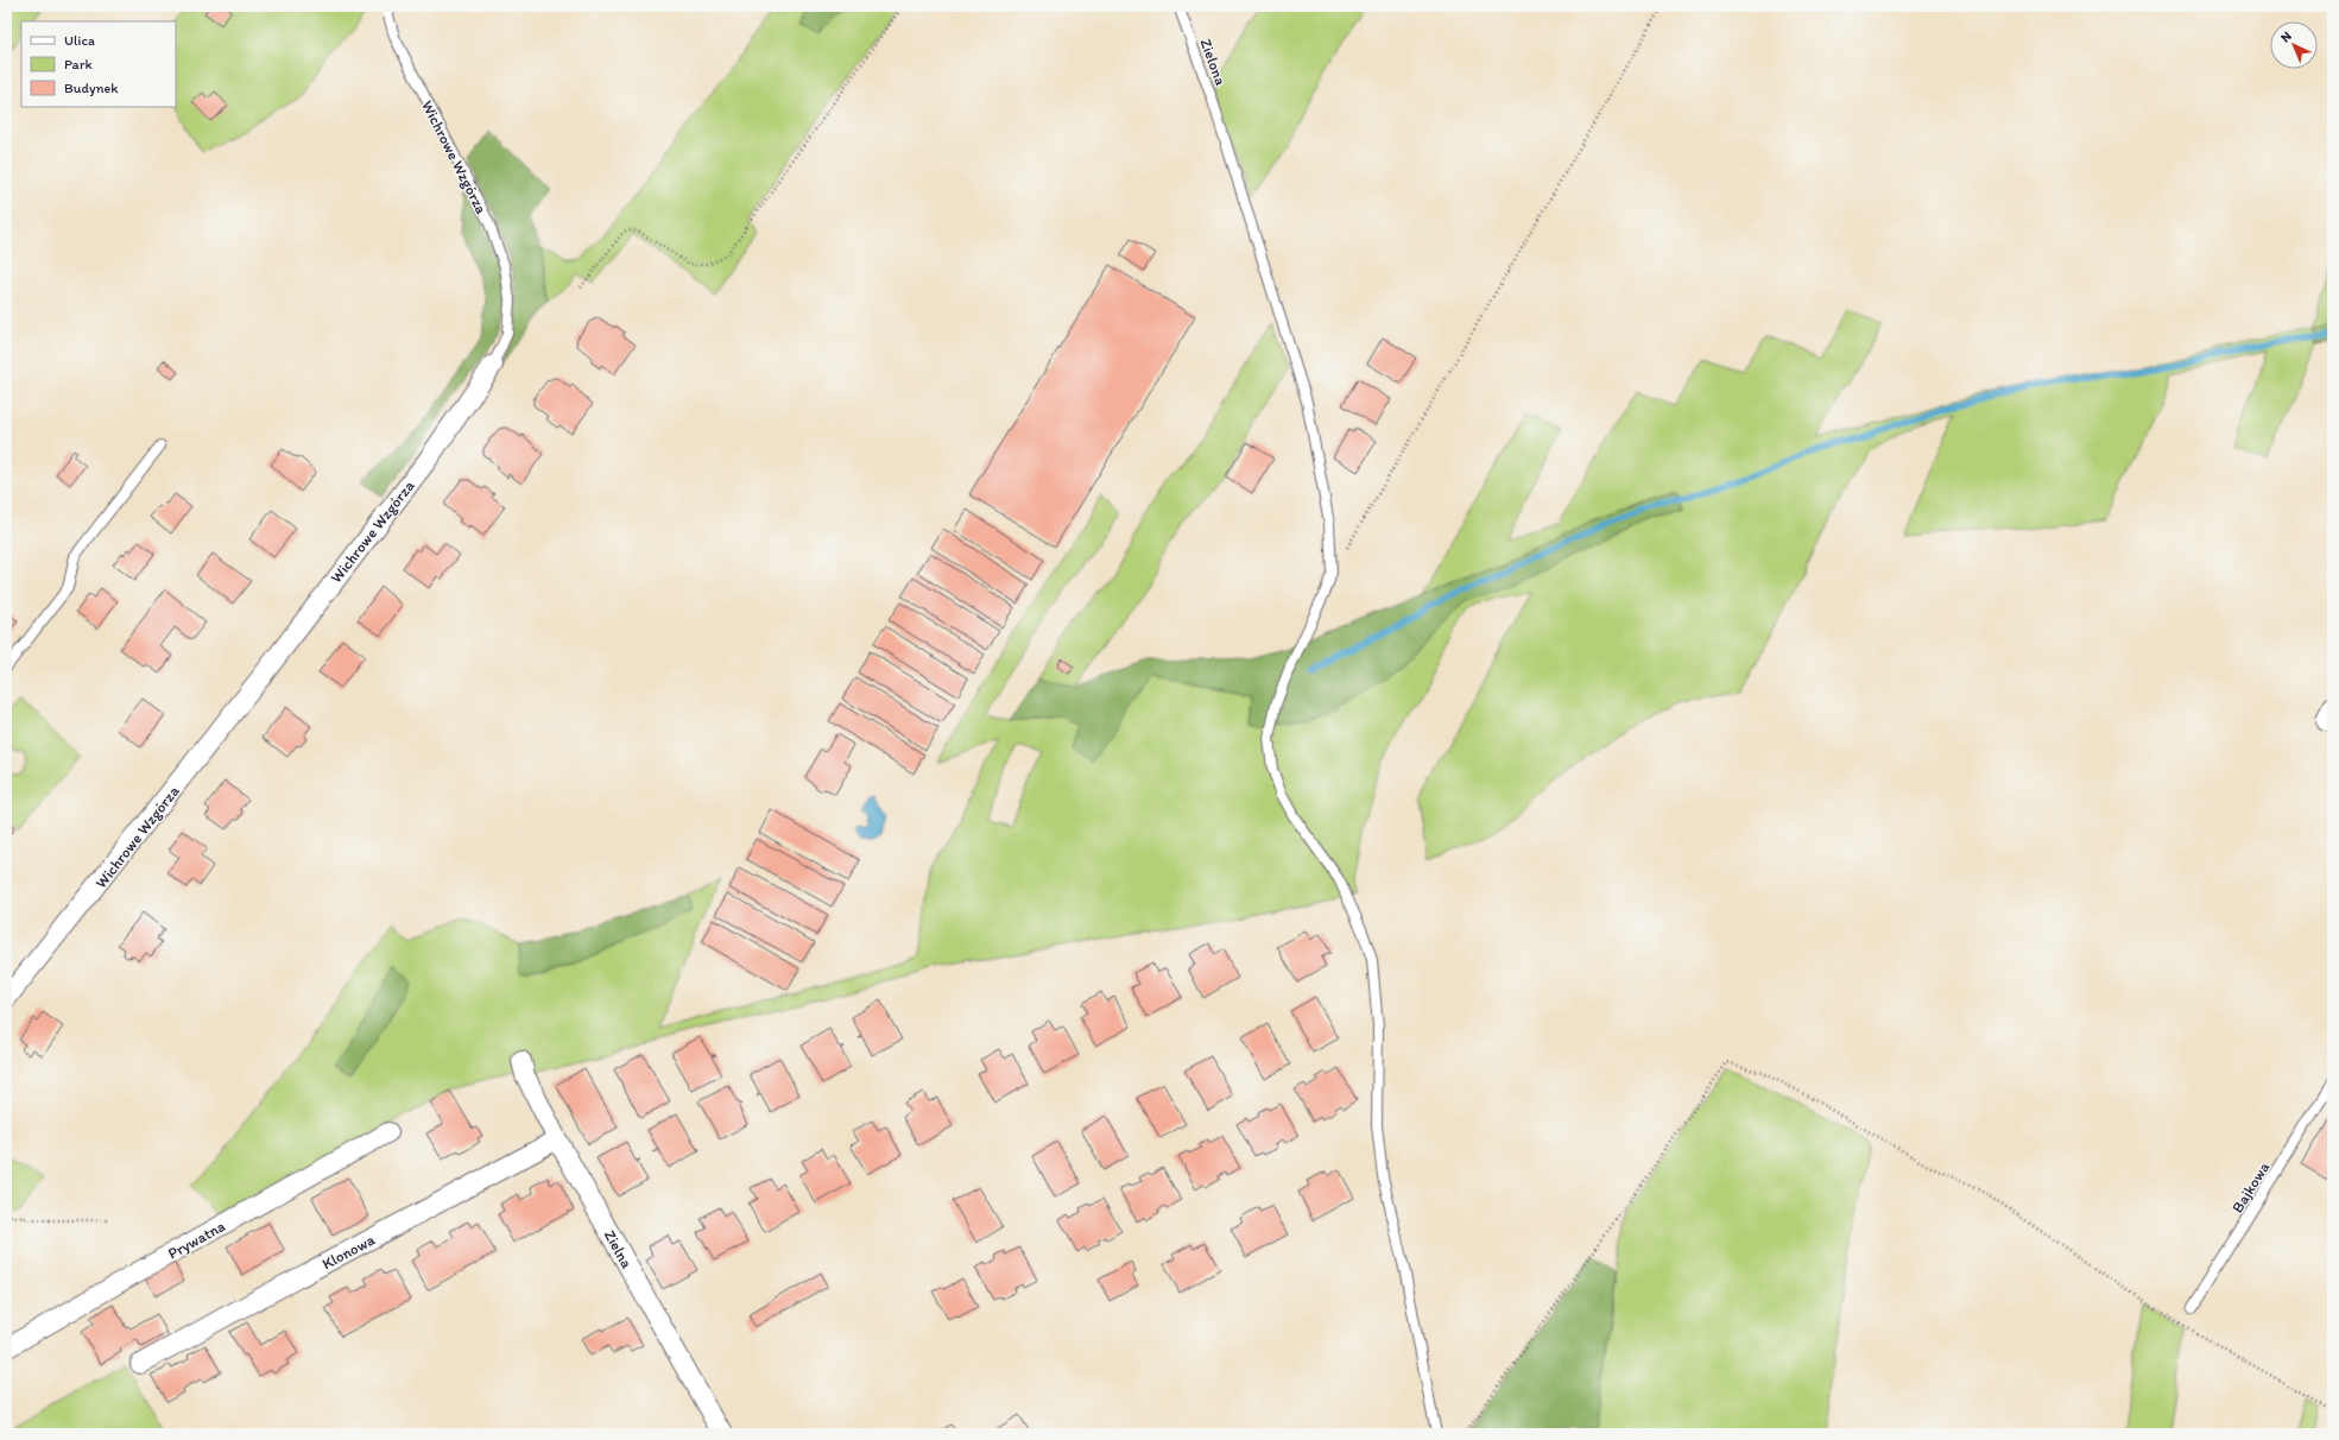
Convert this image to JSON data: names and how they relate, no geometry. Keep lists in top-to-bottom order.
{
  "streets": {
    "street": [
      "Wichrowe Wzgórza",
      "Prywatna",
      "Zielna",
      "Klonowa"
    ],
    "lane": ["Zielona", "Bajkowa"]
  },
  "crossings": [
    ["Zielna", "Klonowa"]
  ],
  "legend": ["Ulica", "Park", "Budynek"],
  "north": "top left"
}
